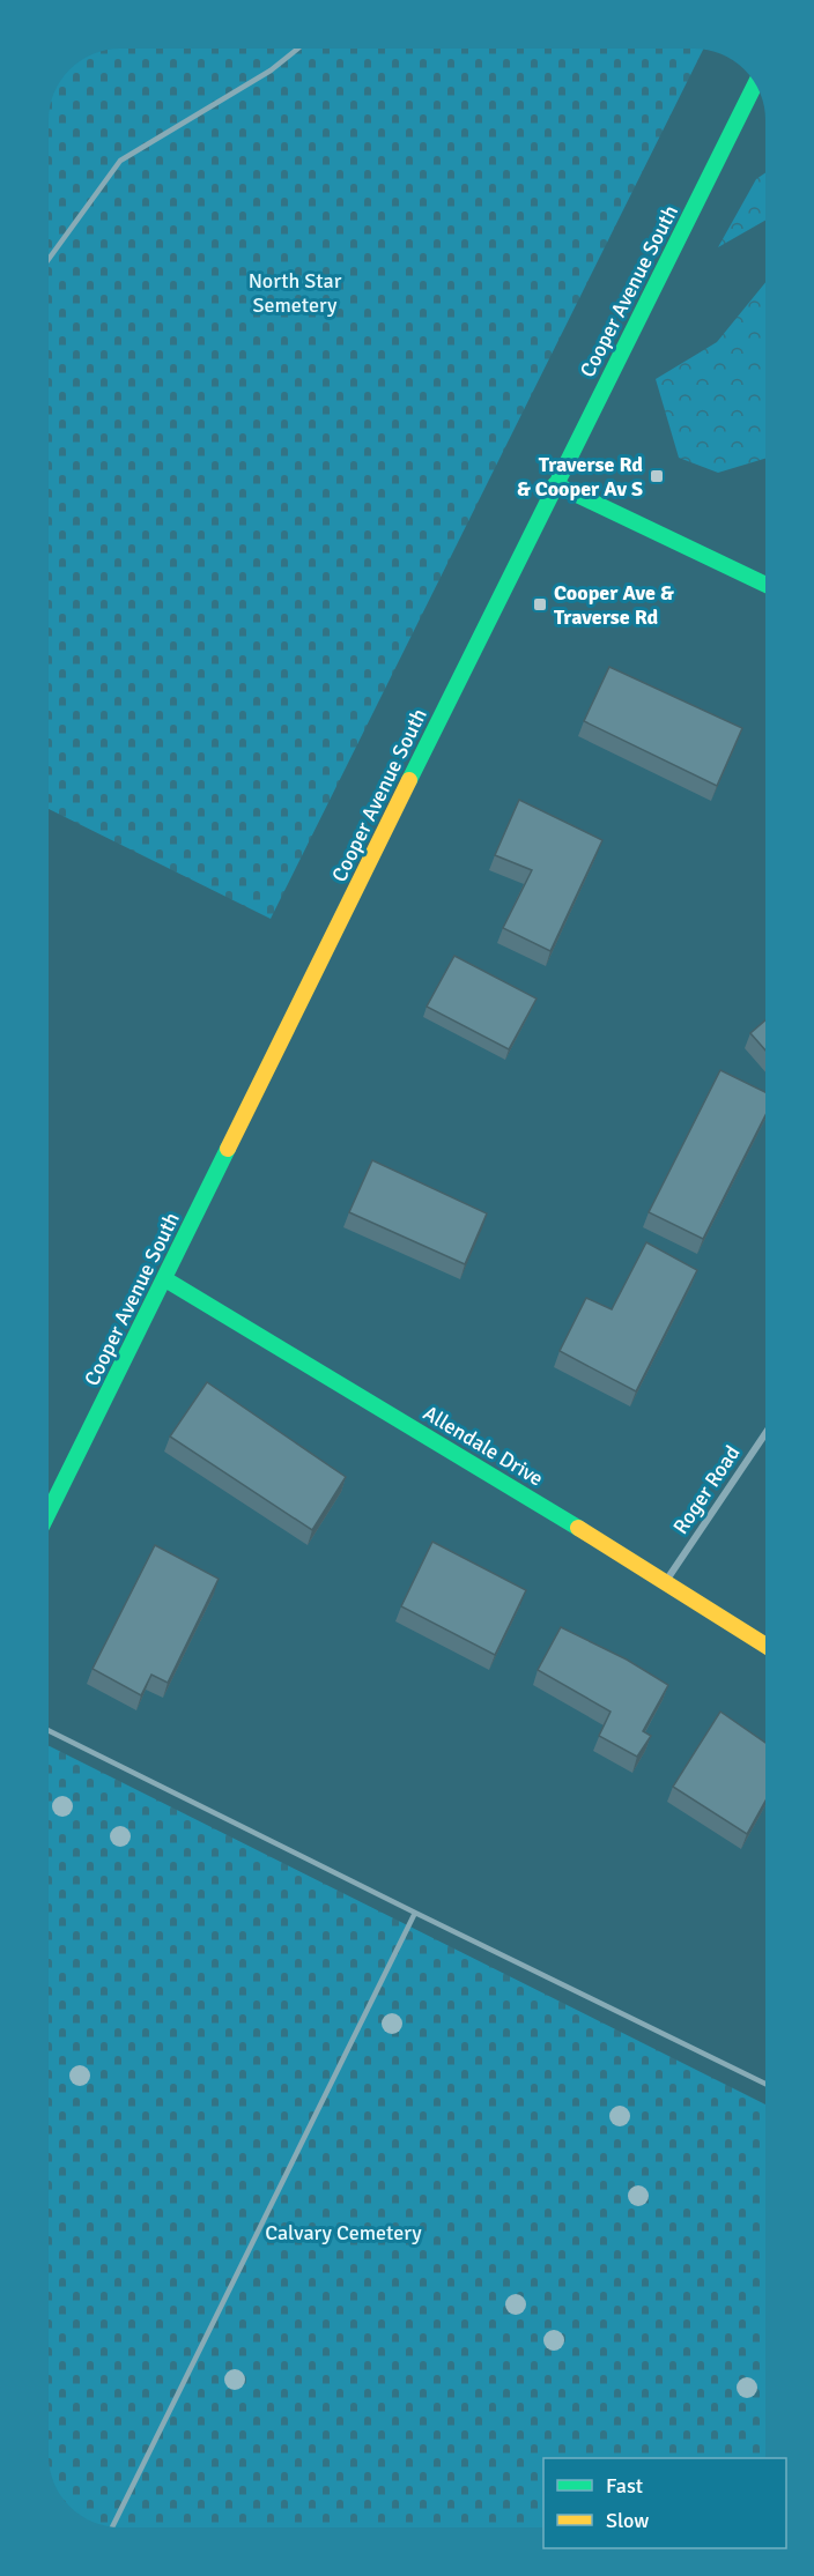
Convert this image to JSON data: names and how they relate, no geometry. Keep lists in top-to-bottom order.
{
  "streets": {
    "street": ["Cooper Avenue South", "Allendale Drive", "Roger Road"]
  },
  "crossings": [
    ["Cooper Avenue South", "Allendale Drive"],
    ["Allendale Drive", "Roger Road"]
  ],
  "parks": ["North Star Semetery", "Calvary Cemetery"],
  "places": {
    "transit": ["Traverse Rd & Cooper Av S", "Cooper Ave & Traverse Rd"]
  },
  "legend": ["Fast", "Slow"]
}
